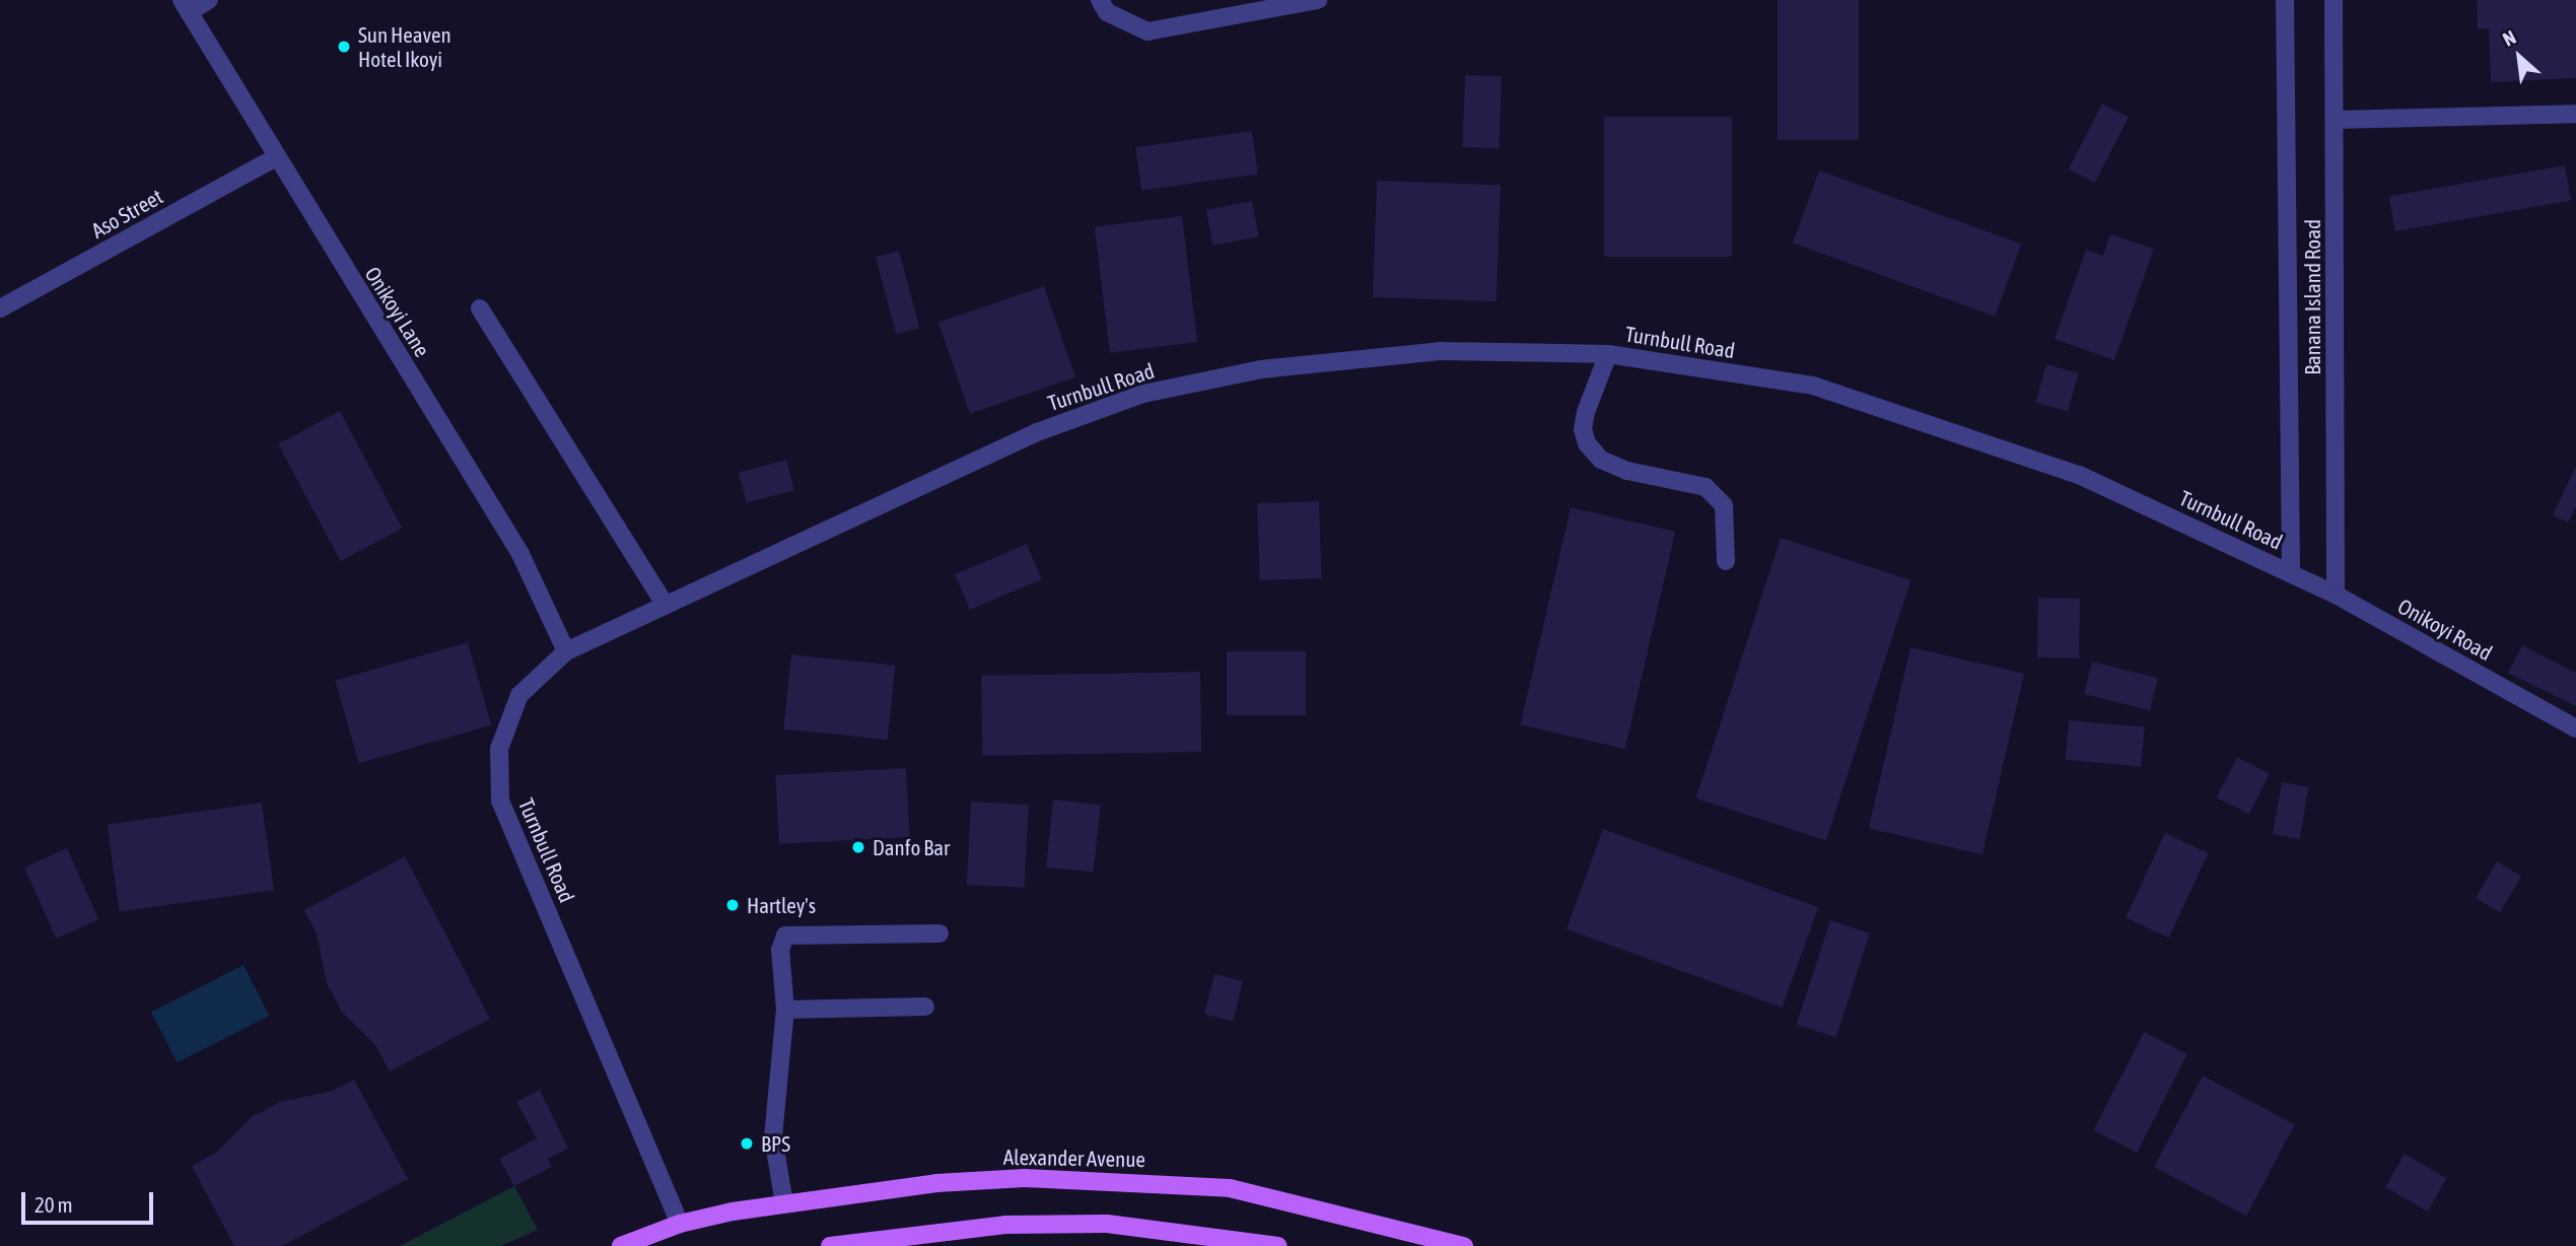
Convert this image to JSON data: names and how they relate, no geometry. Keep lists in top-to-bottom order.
{
  "streets": {
    "main road": ["Alexander Avenue"],
    "street": [
      "Aso Street",
      "Banana Island Road",
      "Onikoyi Lane",
      "Turnbull Road",
      "Onikoyi Road"
    ]
  },
  "crossings": [
    ["Aso Street", "Onikoyi Lane"],
    ["Banana Island Road", "Turnbull Road"],
    ["Banana Island Road", "Onikoyi Road"],
    ["Onikoyi Lane", "Turnbull Road"],
    ["Turnbull Road", "Onikoyi Road"],
    ["Turnbull Road", "Alexander Avenue"]
  ],
  "places": [
    "Sun Heaven Hotel Ikoyi",
    "Danfo Bar",
    "Hartley's",
    "BPS"
  ],
  "scale_bar": "20 m",
  "north": "top left"
}
